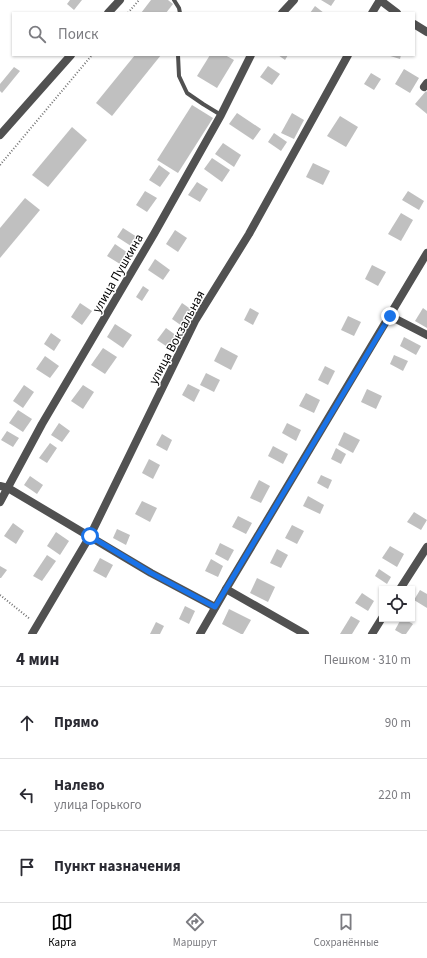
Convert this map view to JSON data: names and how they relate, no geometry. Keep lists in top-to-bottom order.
{
  "streets": {
    "street": ["улица Пушкина", "улица Вокзальная"]
  },
  "page": {
    "search": "Поиск",
    "heading": ["4 мин", "Пешком · 310 m"],
    "list": [
      ["Прямо", "90 m"],
      ["Налево", "улица Горького", "220 m"],
      "Пункт назначения"
    ],
    "nav": ["Карта", "Маршрут", "Сохранённые"]
  }
}
